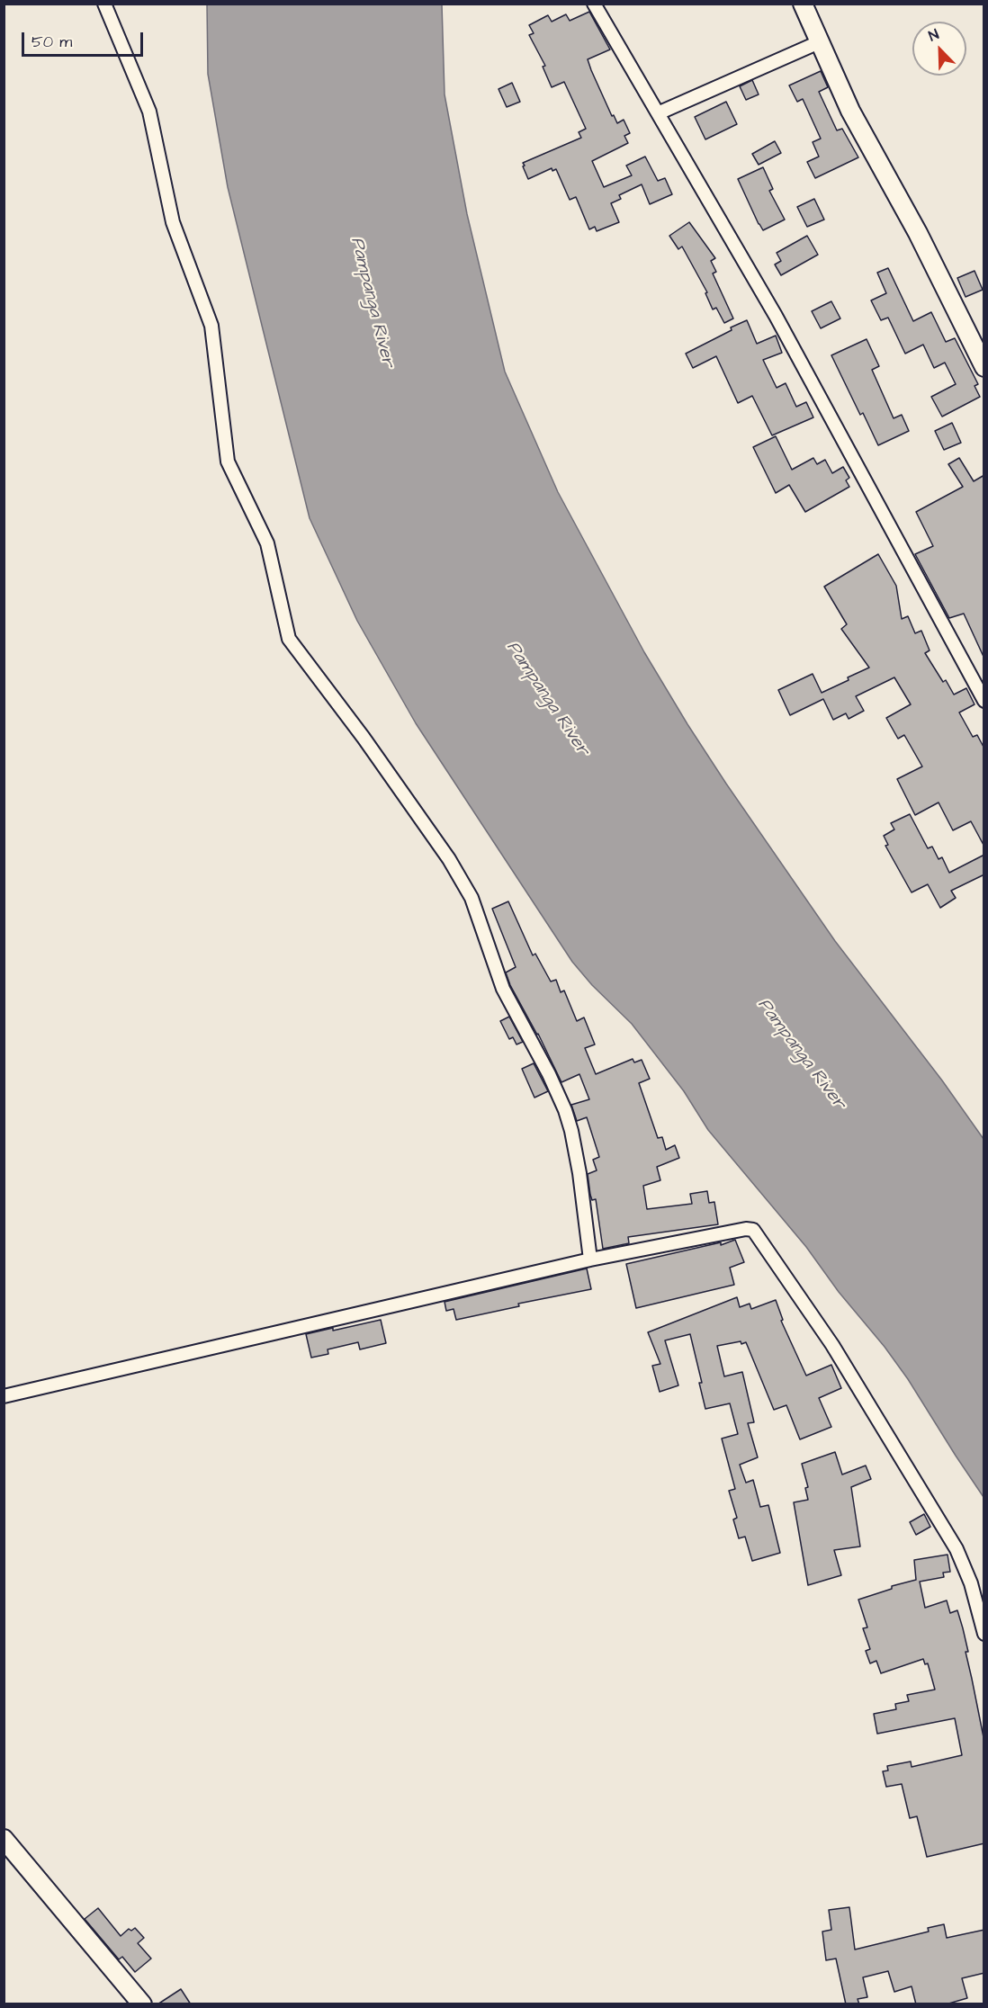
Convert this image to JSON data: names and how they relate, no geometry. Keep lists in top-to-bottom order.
{
  "water": ["Pampanga River"],
  "scale_bar": "50 m",
  "north": "top left"
}
